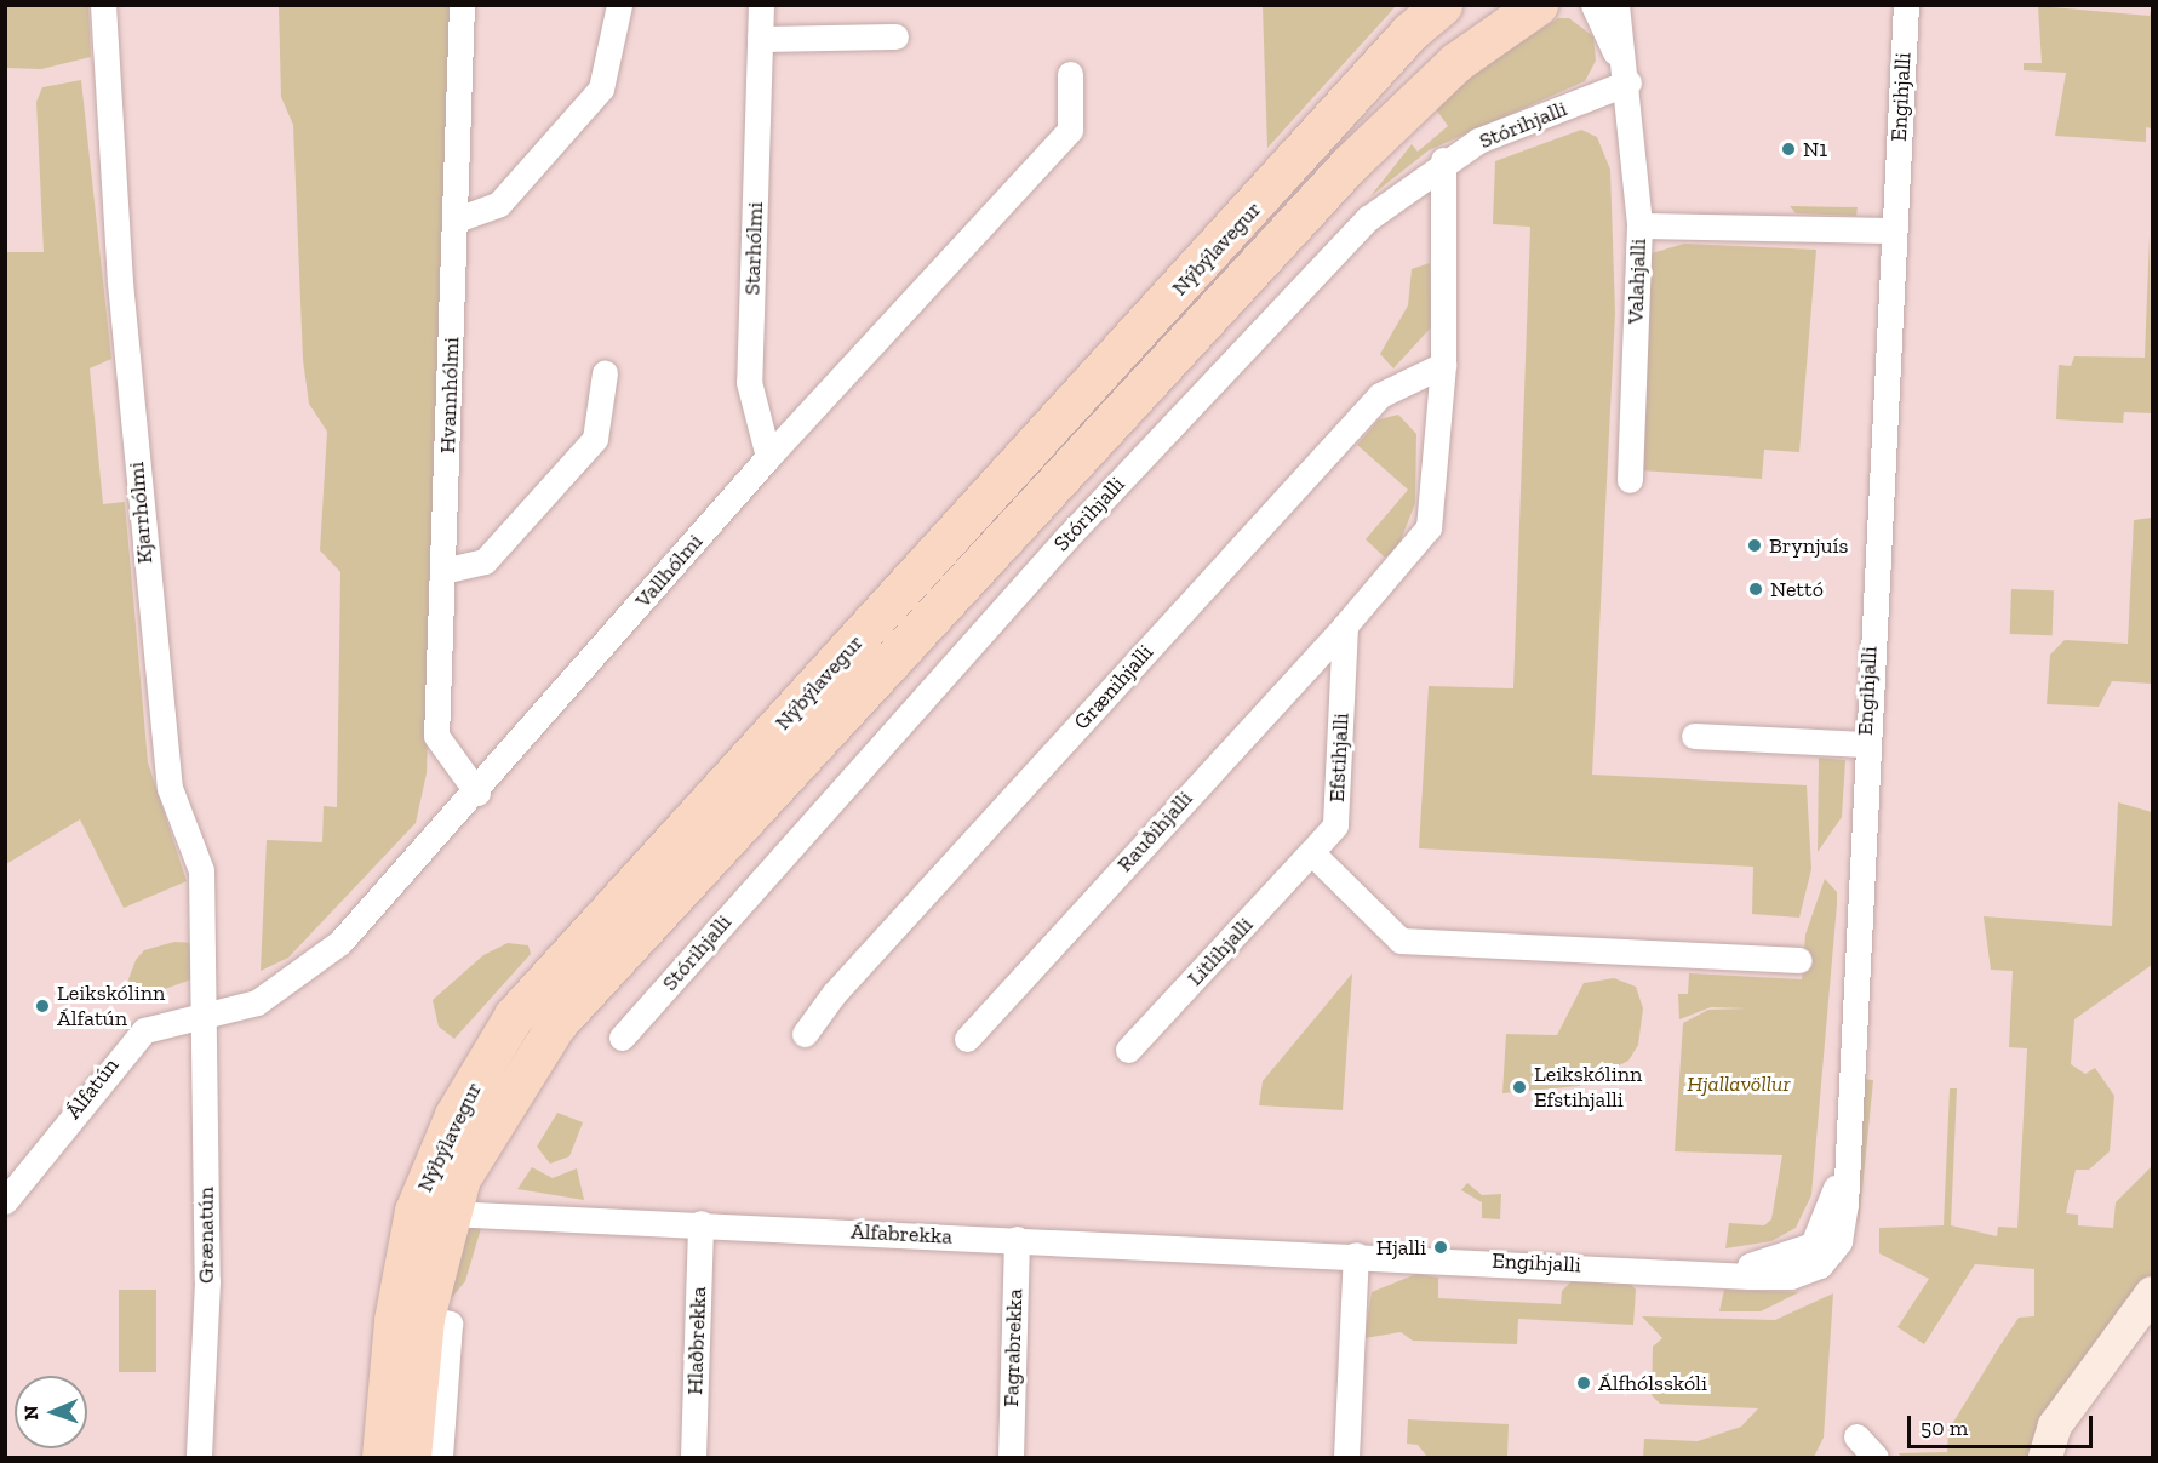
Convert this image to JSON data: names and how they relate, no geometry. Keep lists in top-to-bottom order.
{
  "streets": {
    "main road": ["Nýbýlavegur"],
    "street": [
      "Engihjalli",
      "Stórihjalli",
      "Starhólmi",
      "Valahjalli",
      "Hvannhólmi",
      "Kjarrhólmi",
      "Vallhólmi",
      "Grænihjalli",
      "Efstihjalli",
      "Rauðihjalli",
      "Litlihjalli",
      "Álfatún",
      "Álfabrekka",
      "Grænatún",
      "Hlaðbrekka",
      "Fagrabrekka"
    ]
  },
  "crossings": [
    ["Engihjalli", "Álfabrekka"],
    ["Stórihjalli", "Valahjalli"],
    ["Starhólmi", "Vallhólmi"],
    ["Nýbýlavegur", "Álfabrekka"],
    ["Hvannhólmi", "Vallhólmi"],
    ["Kjarrhólmi", "Vallhólmi"],
    ["Kjarrhólmi", "Álfatún"],
    ["Kjarrhólmi", "Grænatún"],
    ["Vallhólmi", "Álfatún"],
    ["Vallhólmi", "Grænatún"],
    ["Efstihjalli", "Rauðihjalli"],
    ["Efstihjalli", "Litlihjalli"],
    ["Álfatún", "Grænatún"],
    ["Álfabrekka", "Hlaðbrekka"],
    ["Álfabrekka", "Fagrabrekka"]
  ],
  "parks": ["Hjallavöllur"],
  "places": [
    "N1",
    "Brynjuís",
    "Nettó",
    "Leikskólinn Álfatún",
    "Leikskólinn Efstihjalli",
    "Hjalli",
    "Álfhólsskóli"
  ],
  "scale_bar": "50 m",
  "north": "left"
}
